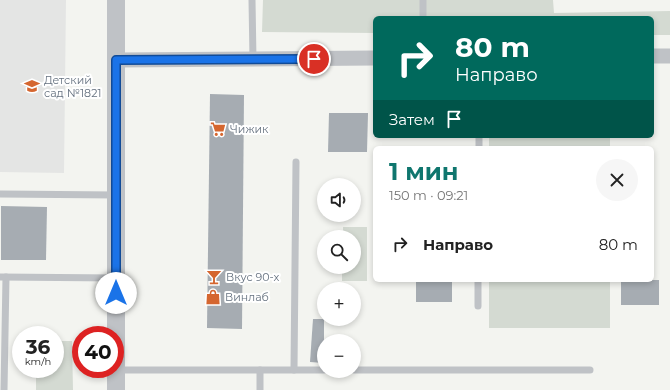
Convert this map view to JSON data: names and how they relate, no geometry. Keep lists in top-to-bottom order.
{
  "places": {
    "school or university": ["Детский сад №1821"],
    "supermarket": ["Чижик"],
    "bar": ["Вкус 90-х"],
    "shop": ["Винлаб"]
  },
  "page": {
    "turn": ["80 m", "Направо"],
    "then": "Затем",
    "heading": ["1 мин", "150 m · 09:21"],
    "map_buttons": ["+", "−"],
    "list": [
      {
        "name": "Направо",
        "value": "80 m"
      }
    ],
    "speed": "36 km/h",
    "limit": "40"
  }
}
